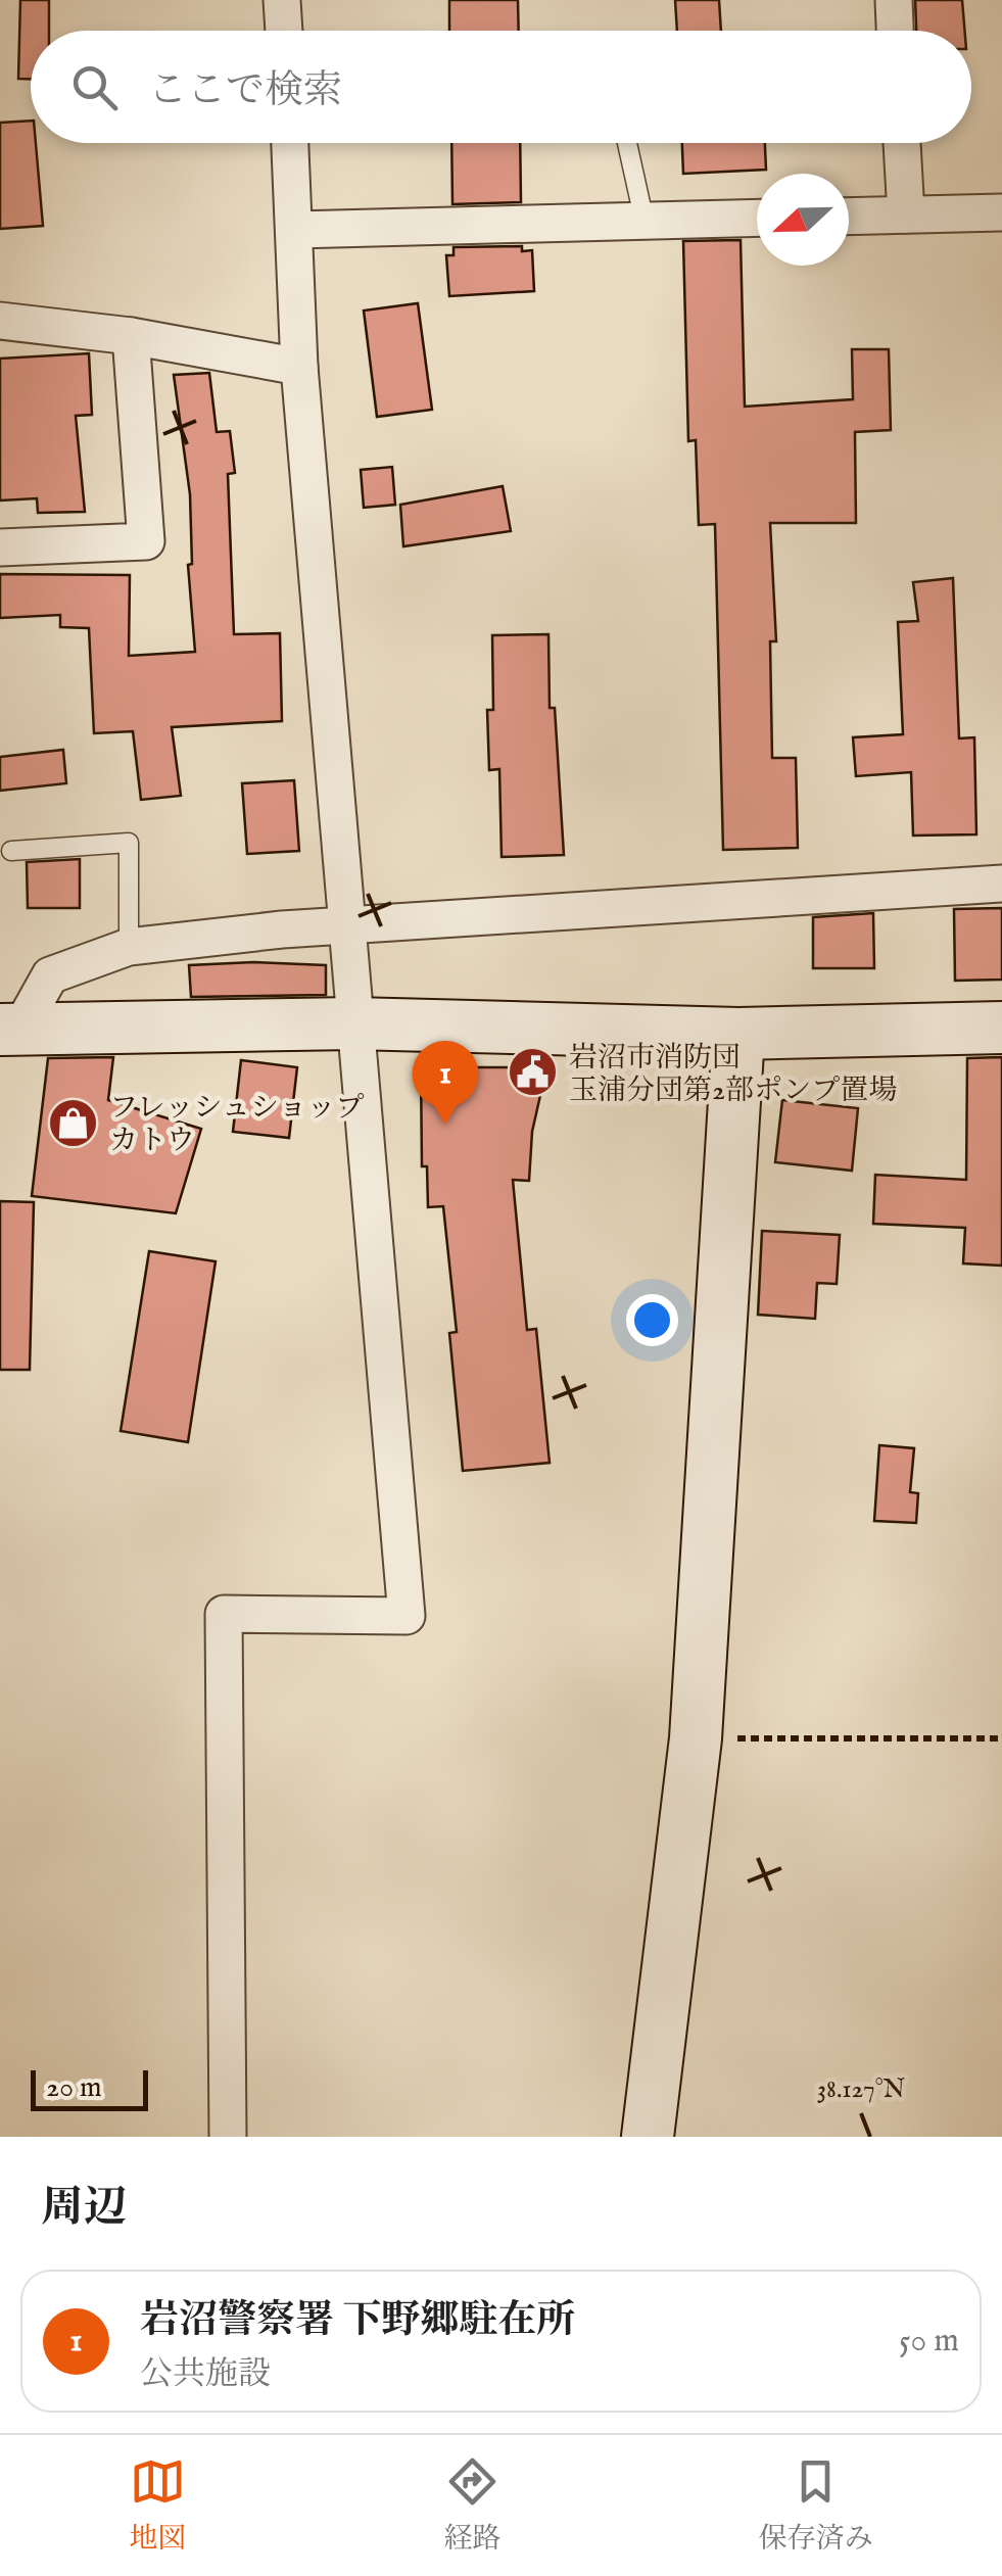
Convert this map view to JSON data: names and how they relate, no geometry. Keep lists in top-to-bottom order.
{
  "places": {
    "public building": ["岩沼市消防団 玉浦分団第2部ポンプ置場"],
    "shop": ["フレッシュショップ カトウ"]
  },
  "scale_bar": "20 m",
  "north": "left",
  "page": {
    "search": "ここで検索",
    "pins": "1",
    "scale": "20 m",
    "heading": "周辺",
    "list": [
      {
        "mark": "1",
        "name": "岩沼警察署 下野郷駐在所",
        "note": "公共施設",
        "value": "50 m"
      }
    ],
    "nav": ["地図", "経路", "保存済み"]
  },
  "coordinates": ["38.127°N"]
}
